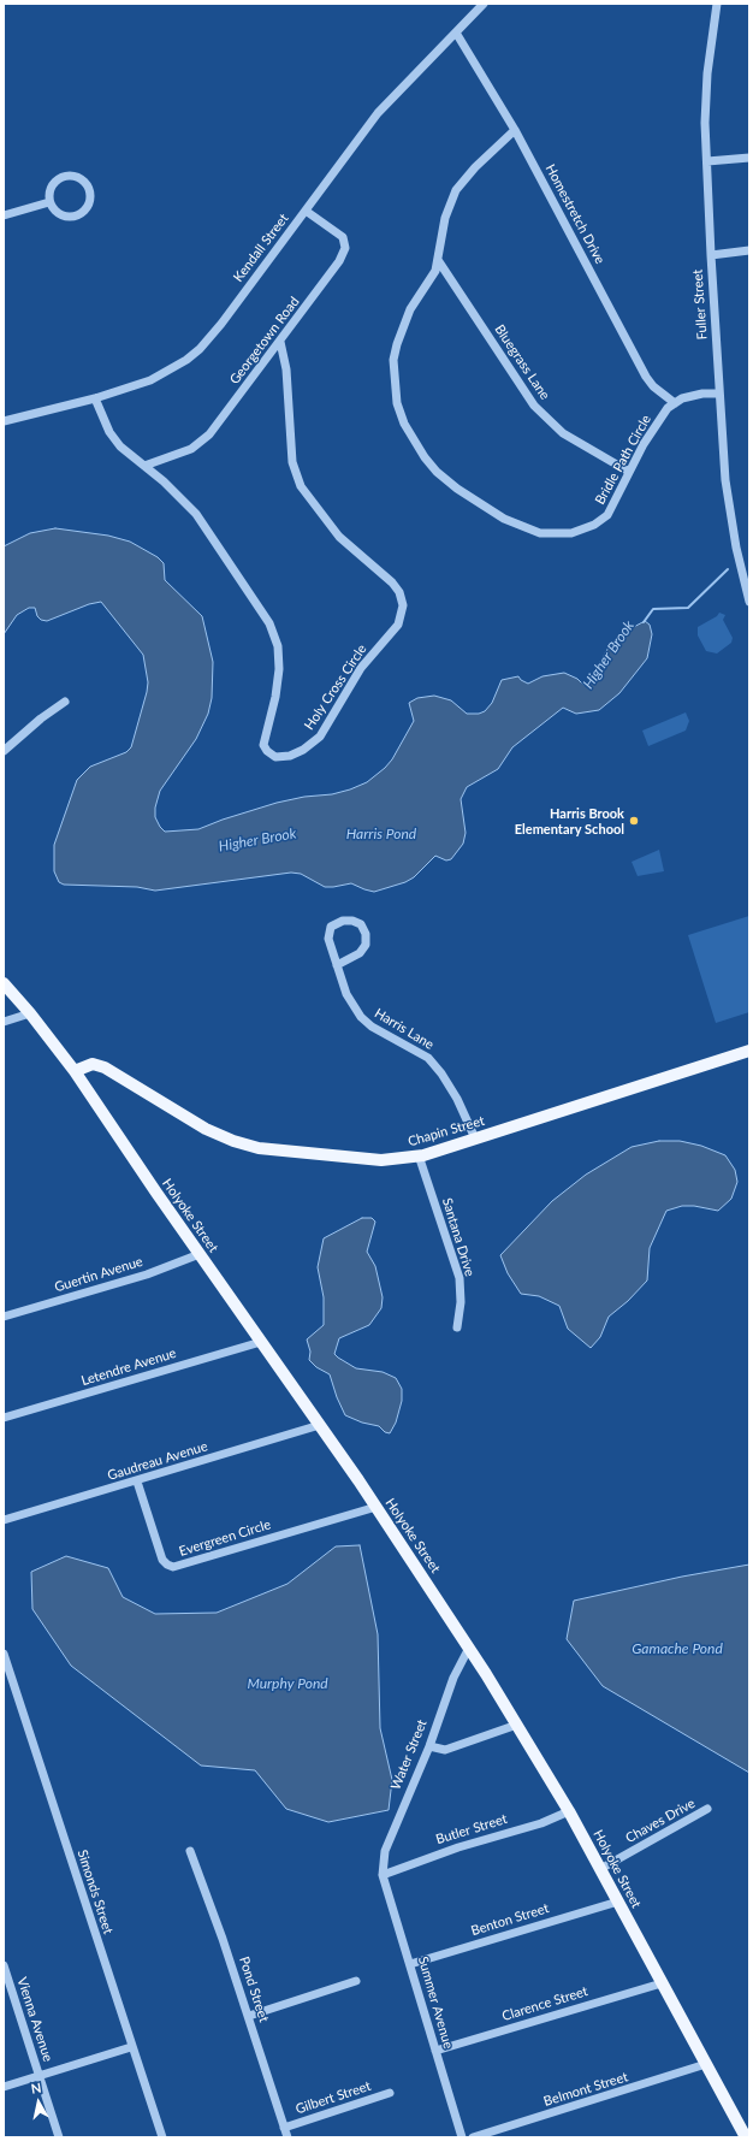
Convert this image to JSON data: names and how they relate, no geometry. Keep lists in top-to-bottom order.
{
  "streets": {
    "main road": ["Chapin Street", "Holyoke Street"],
    "street": [
      "Homestretch Drive",
      "Kendall Street",
      "Fuller Street",
      "Georgetown Road",
      "Bluegrass Lane",
      "Bridle Path Circle",
      "Holy Cross Circle",
      "Harris Lane",
      "Santana Drive",
      "Guertin Avenue",
      "Letendre Avenue",
      "Gaudreau Avenue",
      "Evergreen Circle",
      "Water Street",
      "Chaves Drive",
      "Butler Street",
      "Simonds Street",
      "Benton Street",
      "Pond Street",
      "Summer Avenue",
      "Clarence Street",
      "Vienna Avenue",
      "Belmont Street",
      "Gilbert Street"
    ]
  },
  "crossings": [
    ["Homestretch Drive", "Kendall Street"],
    ["Homestretch Drive", "Bridle Path Circle"],
    ["Kendall Street", "Georgetown Road"],
    ["Kendall Street", "Holy Cross Circle"],
    ["Fuller Street", "Bridle Path Circle"],
    ["Georgetown Road", "Holy Cross Circle"],
    ["Bluegrass Lane", "Bridle Path Circle"],
    ["Harris Lane", "Chapin Street"],
    ["Chapin Street", "Holyoke Street"],
    ["Chapin Street", "Santana Drive"],
    ["Holyoke Street", "Guertin Avenue"],
    ["Holyoke Street", "Letendre Avenue"],
    ["Holyoke Street", "Gaudreau Avenue"],
    ["Holyoke Street", "Evergreen Circle"],
    ["Holyoke Street", "Water Street"],
    ["Holyoke Street", "Chaves Drive"],
    ["Holyoke Street", "Butler Street"],
    ["Holyoke Street", "Benton Street"],
    ["Holyoke Street", "Clarence Street"],
    ["Holyoke Street", "Belmont Street"],
    ["Gaudreau Avenue", "Evergreen Circle"],
    ["Water Street", "Butler Street"],
    ["Water Street", "Summer Avenue"],
    ["Butler Street", "Summer Avenue"],
    ["Benton Street", "Summer Avenue"],
    ["Pond Street", "Gilbert Street"],
    ["Summer Avenue", "Clarence Street"]
  ],
  "water": [
    "Higher Brook",
    "Harris Pond",
    "Gamache Pond",
    "Murphy Pond"
  ],
  "places": ["Harris Brook Elementary School"],
  "north": "top"
}
